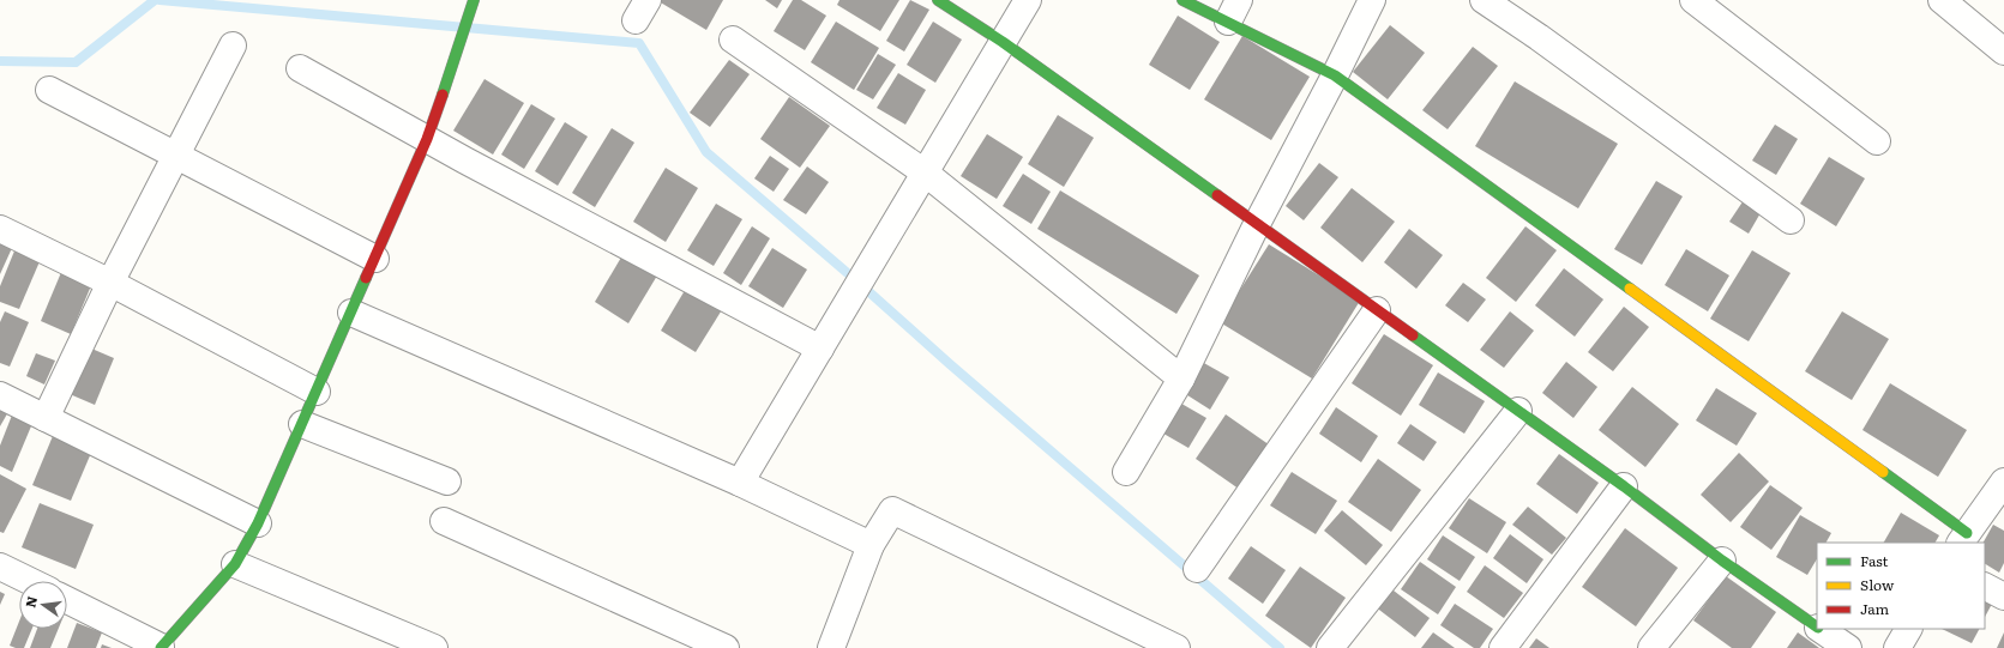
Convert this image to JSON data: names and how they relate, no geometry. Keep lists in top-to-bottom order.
{
  "legend": ["Fast", "Slow", "Jam"],
  "north": "left"
}
